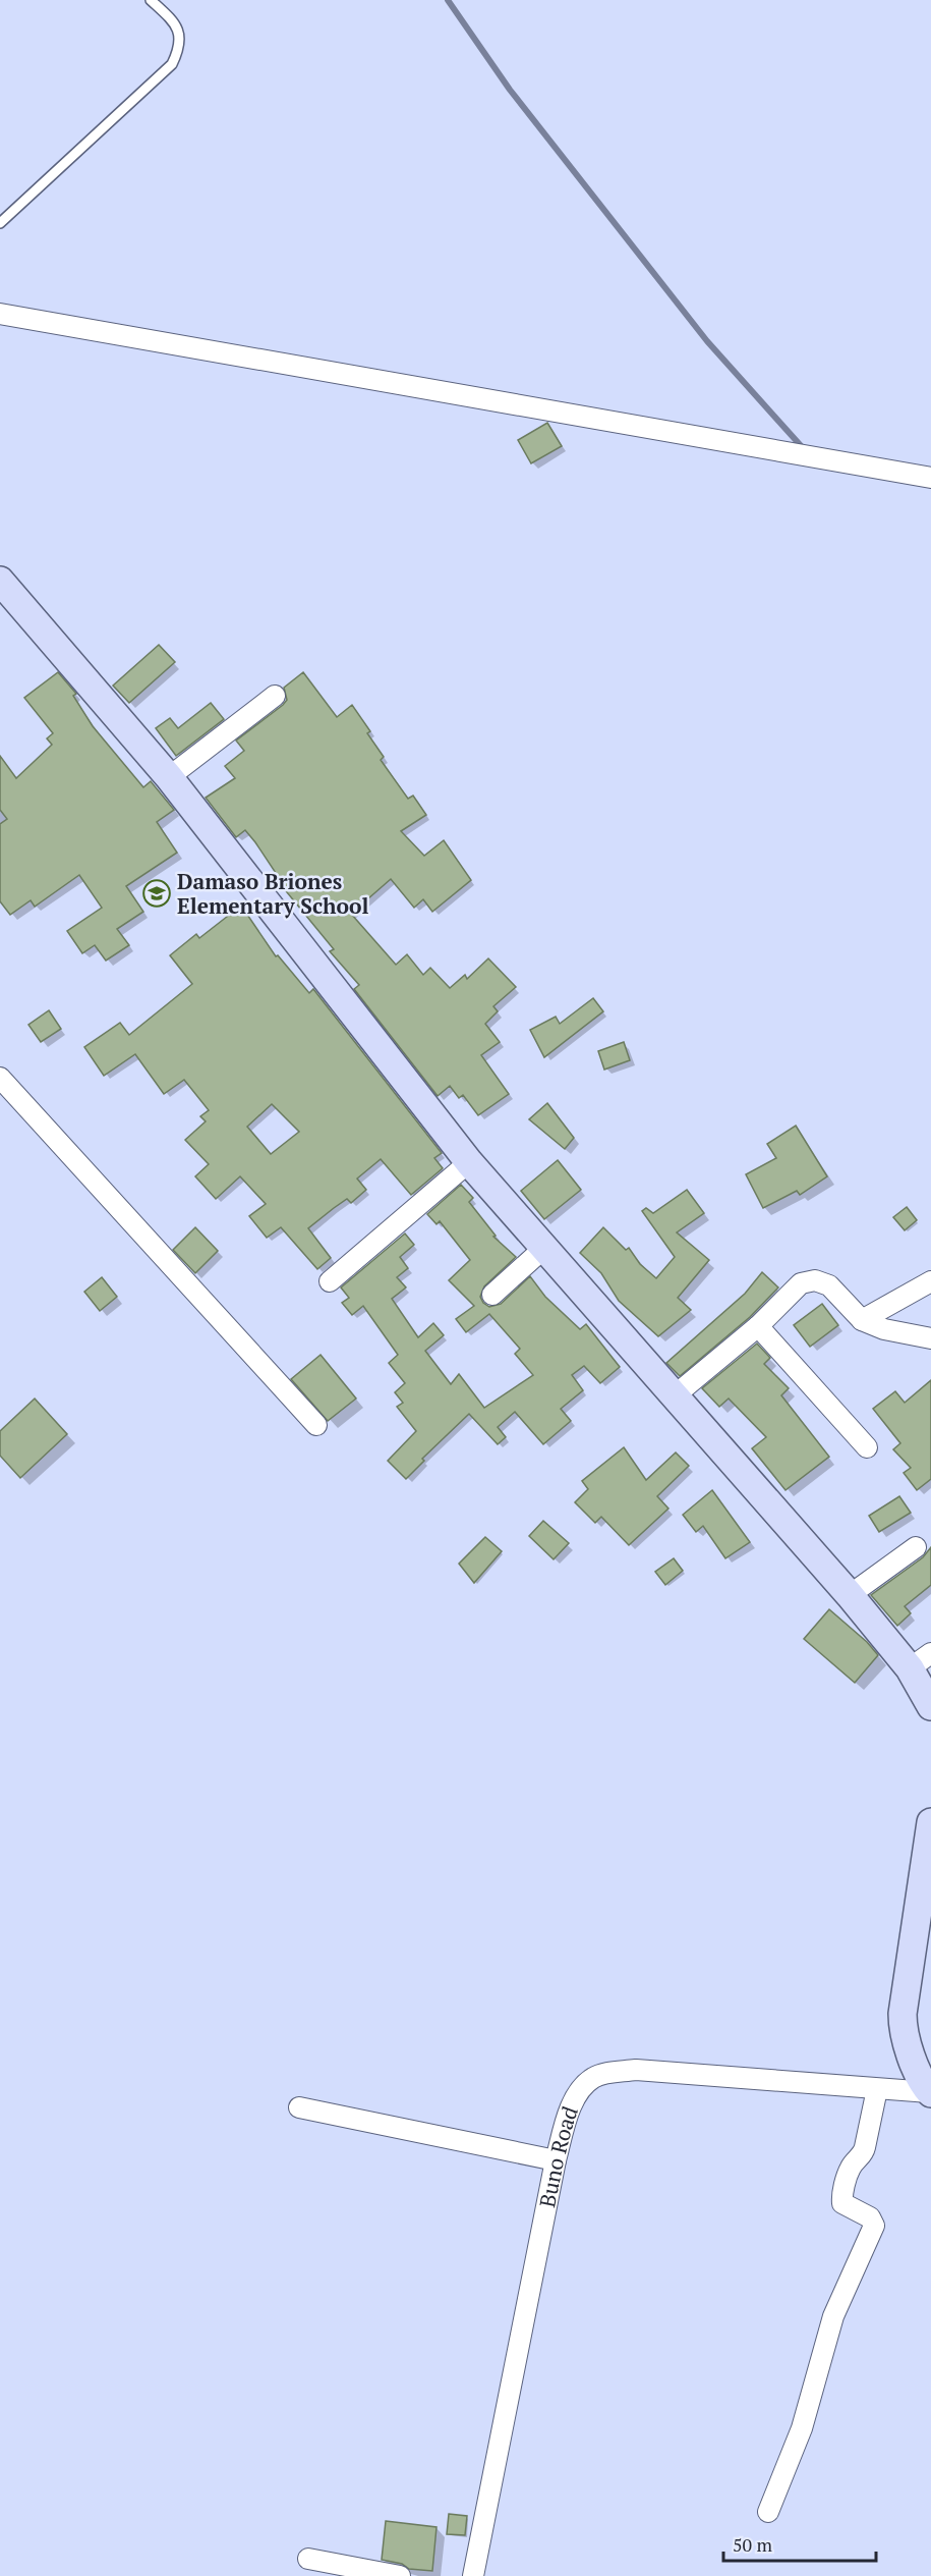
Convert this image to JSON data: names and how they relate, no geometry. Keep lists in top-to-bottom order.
{
  "streets": {
    "street": ["Buno Road"]
  },
  "places": {
    "school or university": ["Damaso Briones Elementary School"]
  },
  "scale_bar": "50 m"
}
